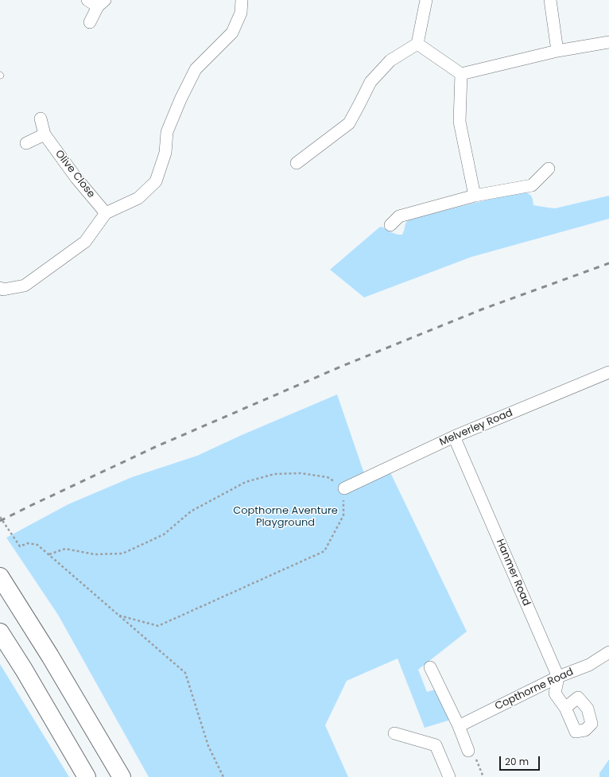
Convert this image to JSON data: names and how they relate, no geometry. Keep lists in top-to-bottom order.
{
  "streets": {
    "street": [
      "Olive Close",
      "Melverley Road",
      "Hanmer Road",
      "Copthorne Road"
    ]
  },
  "crossings": [
    ["Melverley Road", "Hanmer Road"],
    ["Hanmer Road", "Copthorne Road"]
  ],
  "parks": ["Copthorne Aventure Playground"],
  "scale_bar": "20 m"
}
